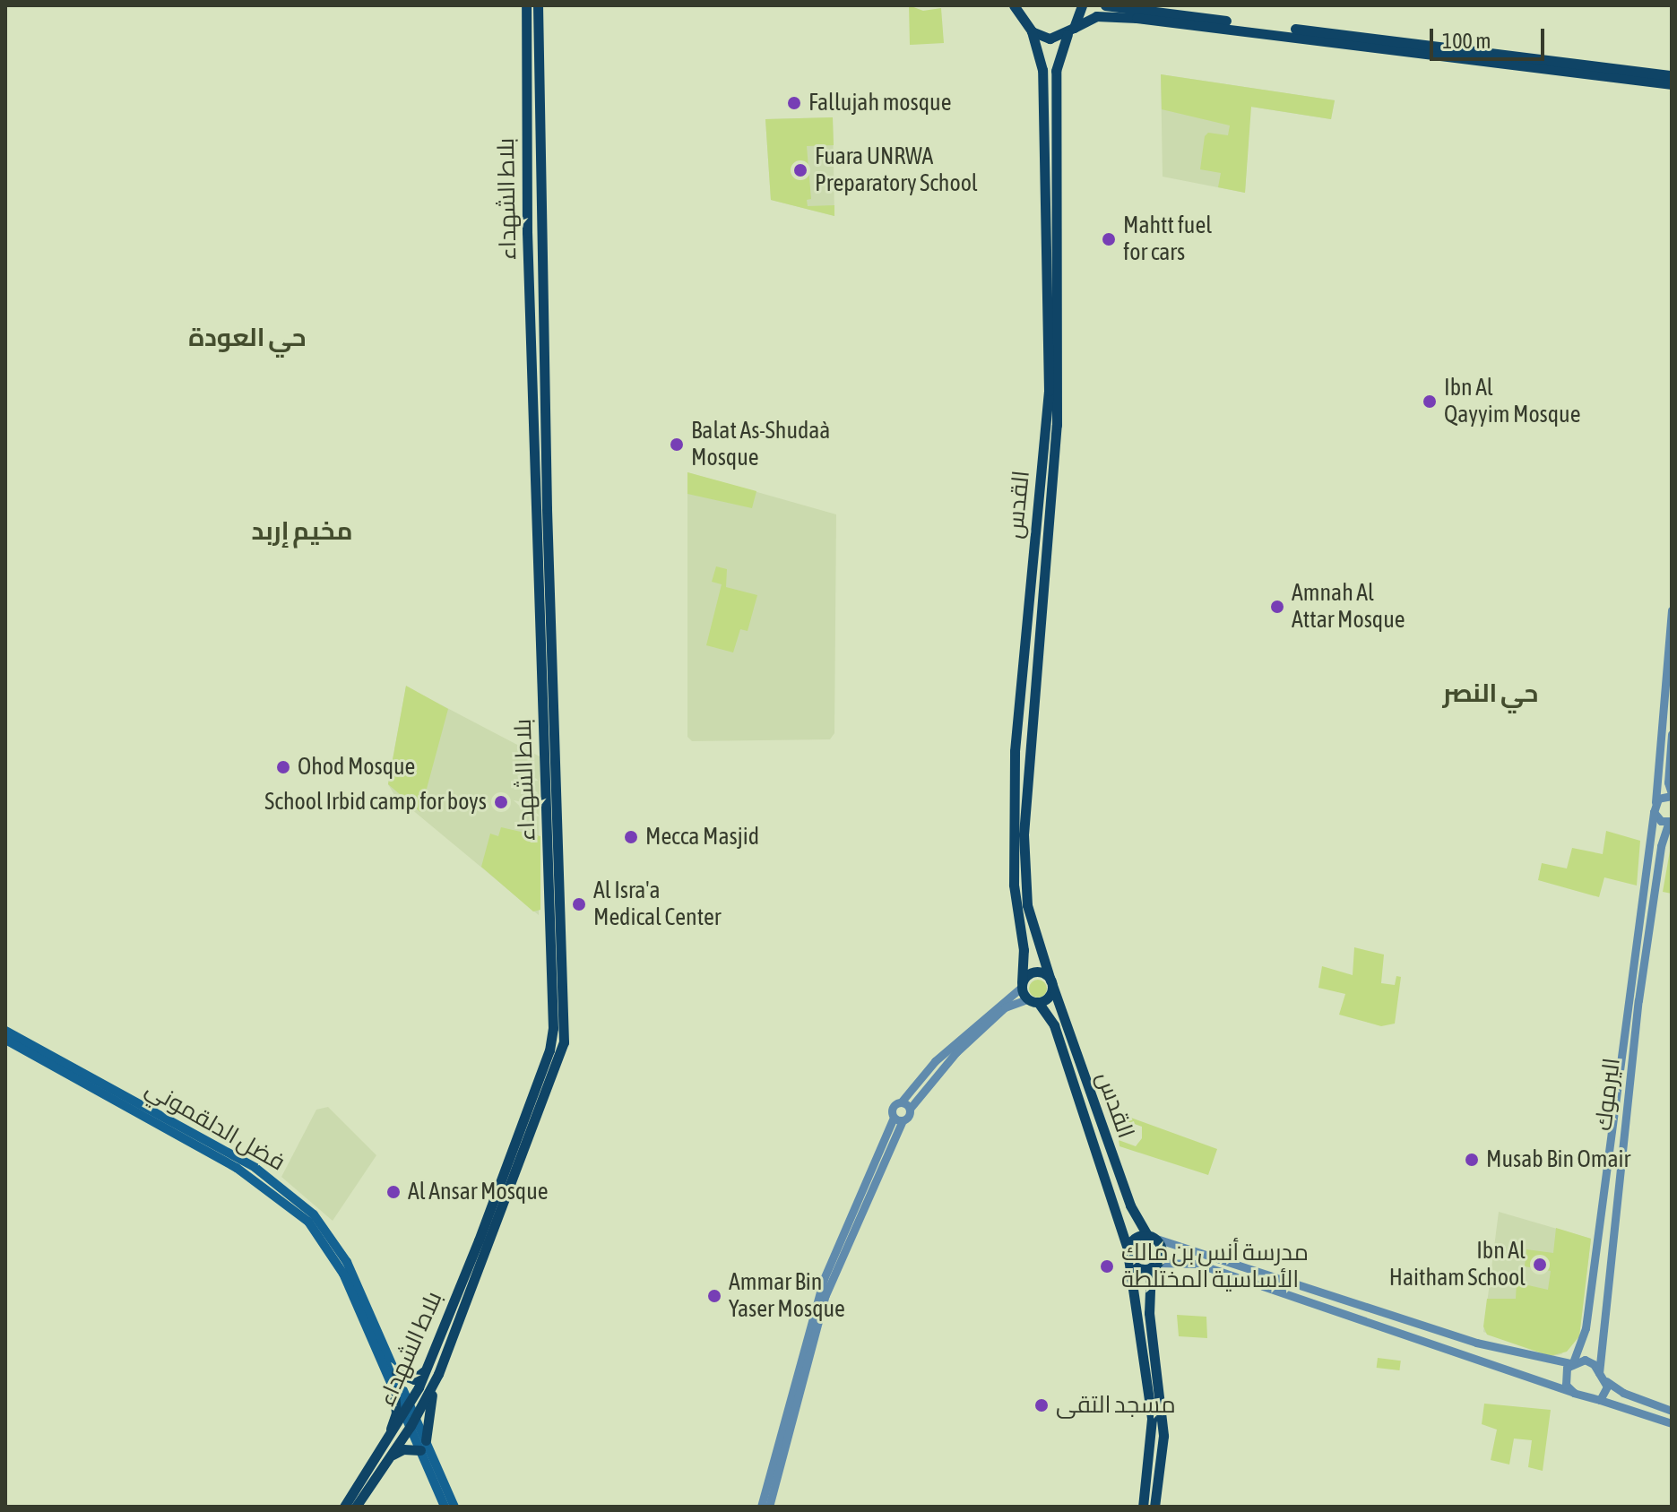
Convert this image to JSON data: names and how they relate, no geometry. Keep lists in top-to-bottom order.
{
  "streets": {
    "main road": ["بلاط الشهداء", "القدس", "فضل الدلقموني"],
    "street": ["اليرموك"]
  },
  "crossings": [
    ["بلاط الشهداء", "فضل الدلقموني"]
  ],
  "districts": ["حي العودة", "مخيم إربد", "حي النصر"],
  "places": [
    "Fallujah mosque",
    "Fuara UNRWA Preparatory School",
    "Mahtt fuel for cars",
    "Ibn Al Qayyim Mosque",
    "Balat As-Shudaà Mosque",
    "Amnah Al Attar Mosque",
    "Ohod Mosque",
    "School Irbid camp for boys",
    "Mecca Masjid",
    "Al Isra'a Medical Center",
    "Musab Bin Omair",
    "Al Ansar Mosque",
    "Ibn Al Haitham School",
    "مدرسة أنس بن مالك الأساسية المختلطة",
    "Ammar Bin Yaser Mosque",
    "مسجد التقى"
  ],
  "scale_bar": "100 m"
}
